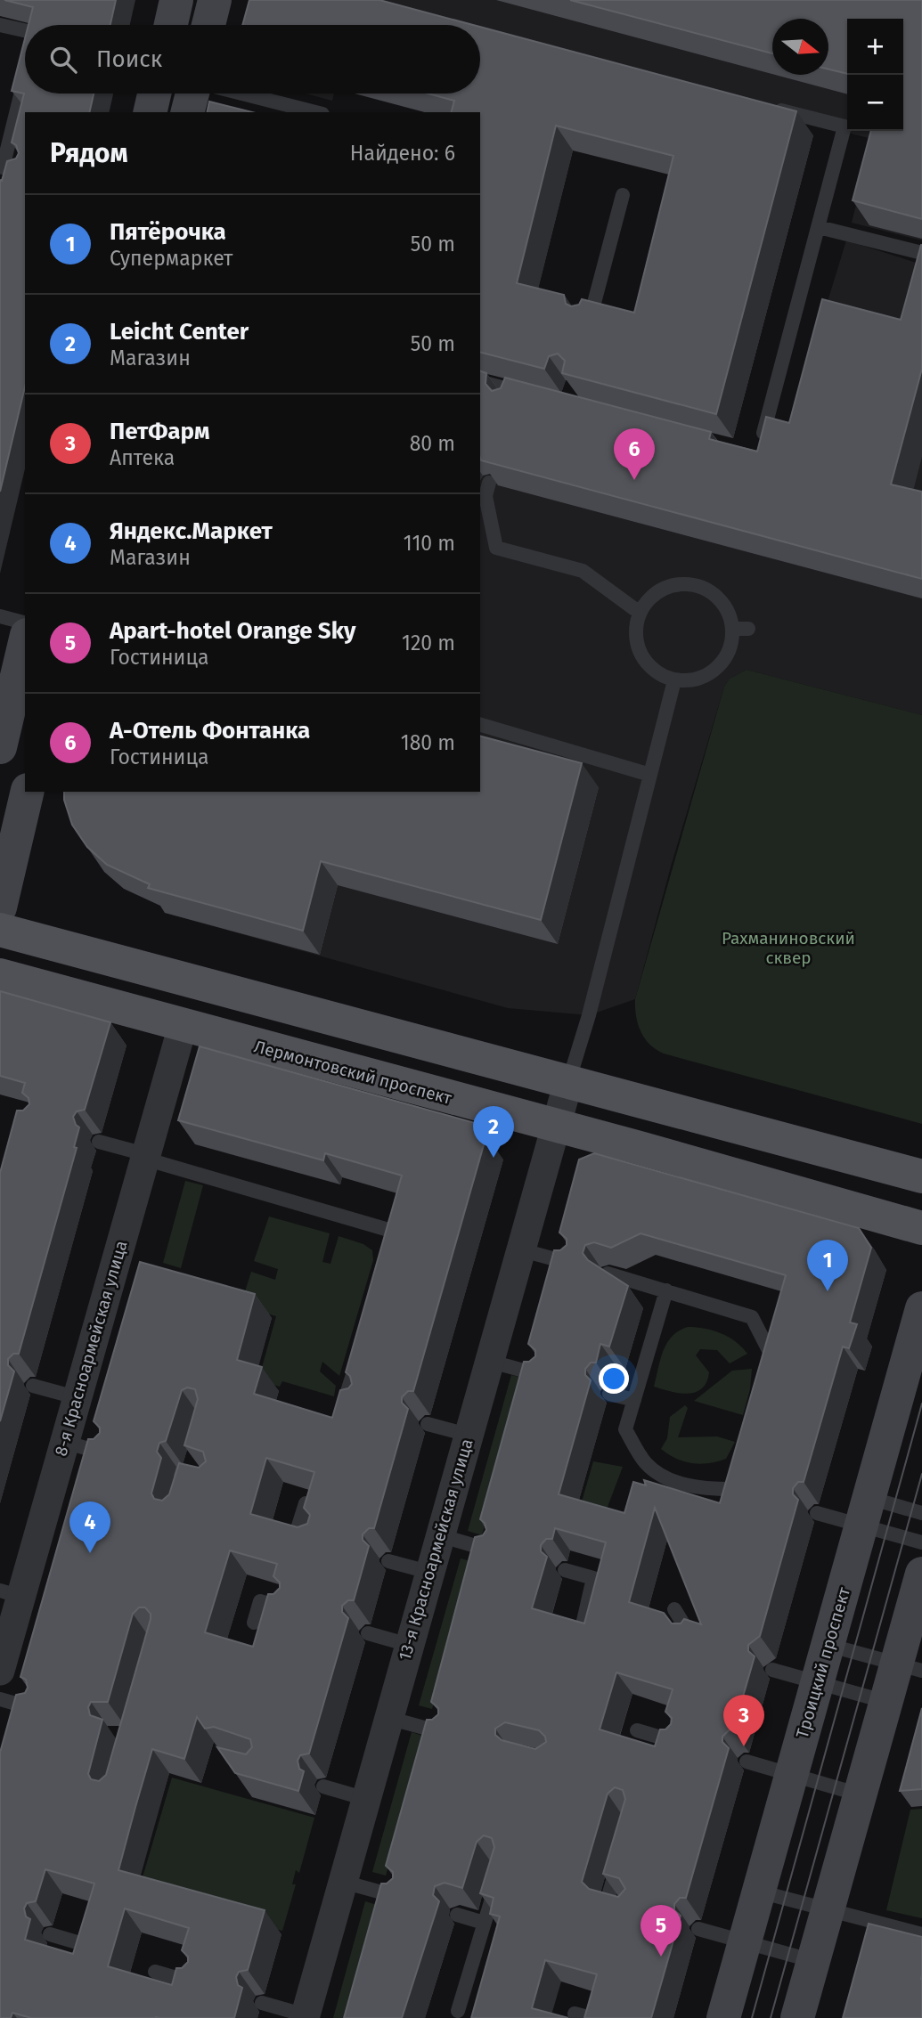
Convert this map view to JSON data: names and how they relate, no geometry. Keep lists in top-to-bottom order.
{
  "streets": {
    "main road": ["Лермонтовский проспект", "Троицкий проспект"],
    "street": ["8-я Красноармейская улица", "13-я Красноармейская улица"]
  },
  "crossings": [
    ["Лермонтовский проспект", "8-я Красноармейская улица"],
    ["Лермонтовский проспект", "13-я Красноармейская улица"]
  ],
  "parks": ["Рахманиновский сквер"],
  "north": "right",
  "page": {
    "map_buttons": ["+", "−"],
    "search": "Поиск",
    "heading": ["Рядом", "Найдено: 6"],
    "list": [
      {
        "mark": "1",
        "name": "Пятёрочка",
        "note": "Супермаркет",
        "value": "50 m"
      },
      {
        "mark": "2",
        "name": "Leicht Center",
        "note": "Магазин",
        "value": "50 m"
      },
      {
        "mark": "3",
        "name": "ПетФарм",
        "note": "Аптека",
        "value": "80 m"
      },
      {
        "mark": "4",
        "name": "Яндекс.Маркет",
        "note": "Магазин",
        "value": "110 m"
      },
      {
        "mark": "5",
        "name": "Apart-hotel Orange Sky",
        "note": "Гостиница",
        "value": "120 m"
      },
      {
        "mark": "6",
        "name": "A-Отель Фонтанка",
        "note": "Гостиница",
        "value": "180 m"
      }
    ],
    "pins": [
      "6",
      "2",
      "1",
      "4",
      "3",
      "5"
    ]
  }
}
